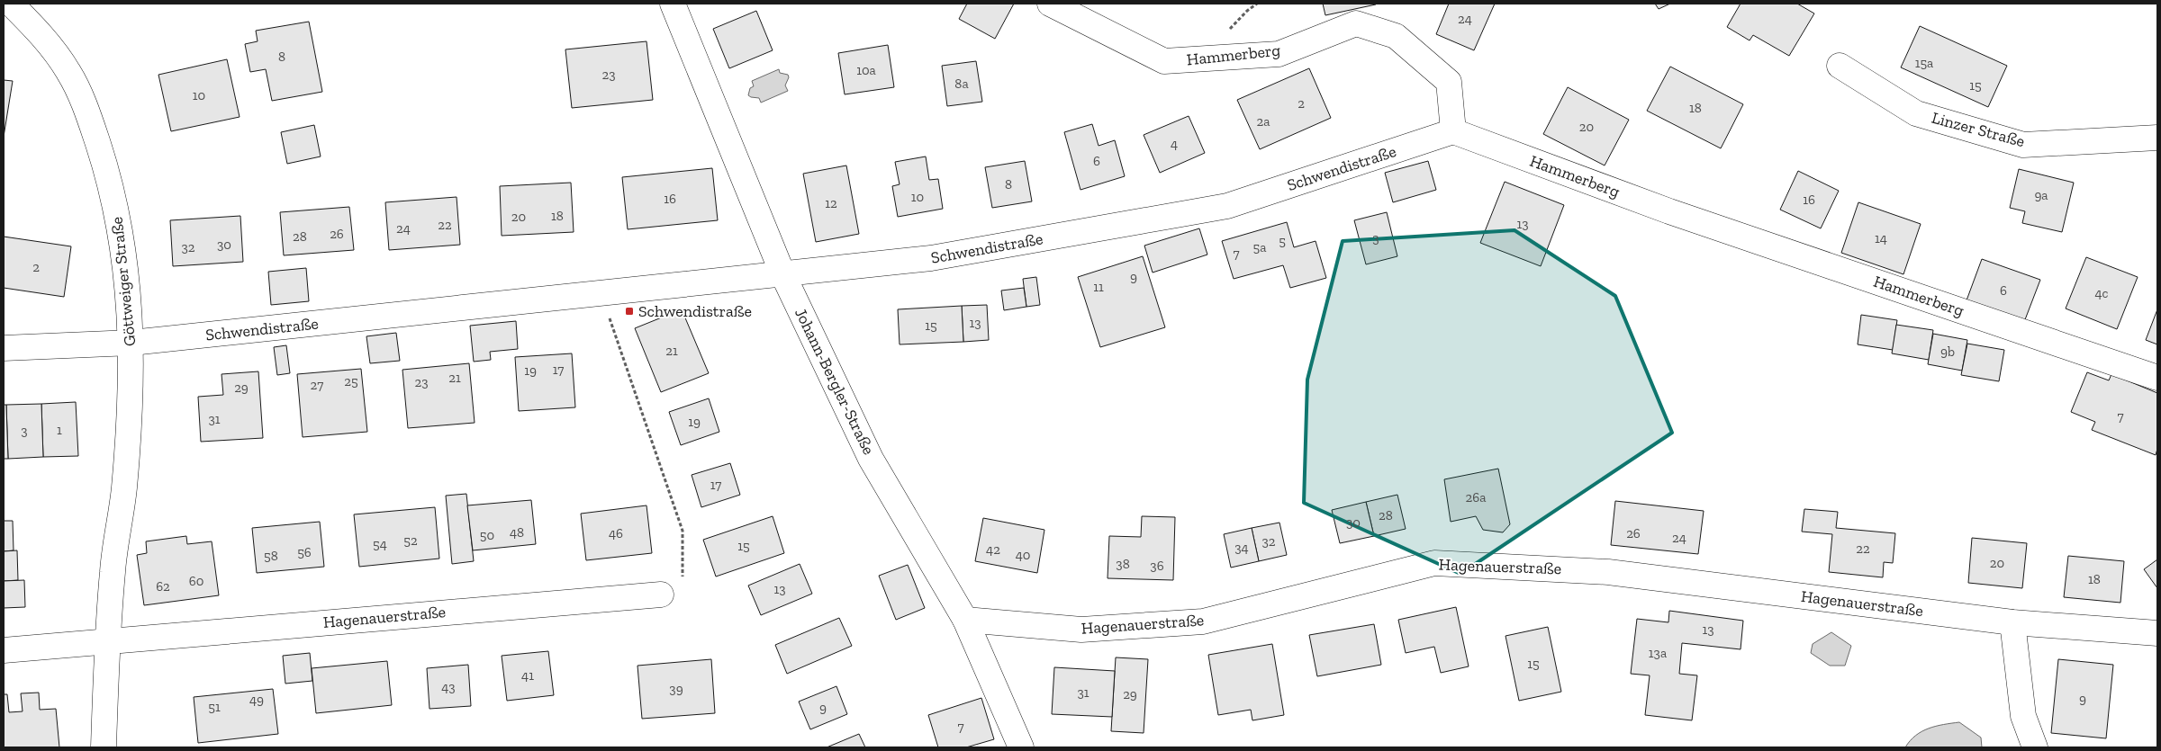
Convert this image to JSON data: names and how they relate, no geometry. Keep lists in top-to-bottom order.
{
  "streets": {
    "street": [
      "Hammerberg",
      "Linzer Straße",
      "Schwendistraße",
      "Göttweiger Straße",
      "Johann-Bergler-Straße",
      "Hagenauerstraße"
    ]
  },
  "crossings": [
    ["Hammerberg", "Schwendistraße"],
    ["Schwendistraße", "Göttweiger Straße"],
    ["Schwendistraße", "Johann-Bergler-Straße"],
    ["Göttweiger Straße", "Hagenauerstraße"],
    ["Johann-Bergler-Straße", "Hagenauerstraße"]
  ],
  "places": {
    "transit": ["Schwendistraße"]
  },
  "house_numbers": [
    "24",
    "8",
    "15a",
    "10a",
    "23",
    "8a",
    "15",
    "10",
    "2",
    "18",
    "2a",
    "20",
    "4",
    "6",
    "8",
    "9a",
    "10",
    "16",
    "16",
    "12",
    "18",
    "20",
    "13",
    "22",
    "24",
    "26",
    "28",
    "3",
    "14",
    "5",
    "30",
    "32",
    "5a",
    "7",
    "2",
    "9",
    "11",
    "6",
    "4c",
    "13",
    "15",
    "21",
    "9b",
    "17",
    "19",
    "21",
    "25",
    "23",
    "27",
    "29",
    "7",
    "31",
    "19",
    "1",
    "3",
    "17",
    "26a",
    "28",
    "30",
    "48",
    "46",
    "26",
    "50",
    "24",
    "52",
    "32",
    "54",
    "15",
    "34",
    "22",
    "42",
    "56",
    "40",
    "58",
    "20",
    "38",
    "36",
    "18",
    "60",
    "62",
    "13",
    "13",
    "13a",
    "15",
    "41",
    "43",
    "39",
    "31",
    "29",
    "9",
    "49",
    "51",
    "9",
    "7"
  ]
}
